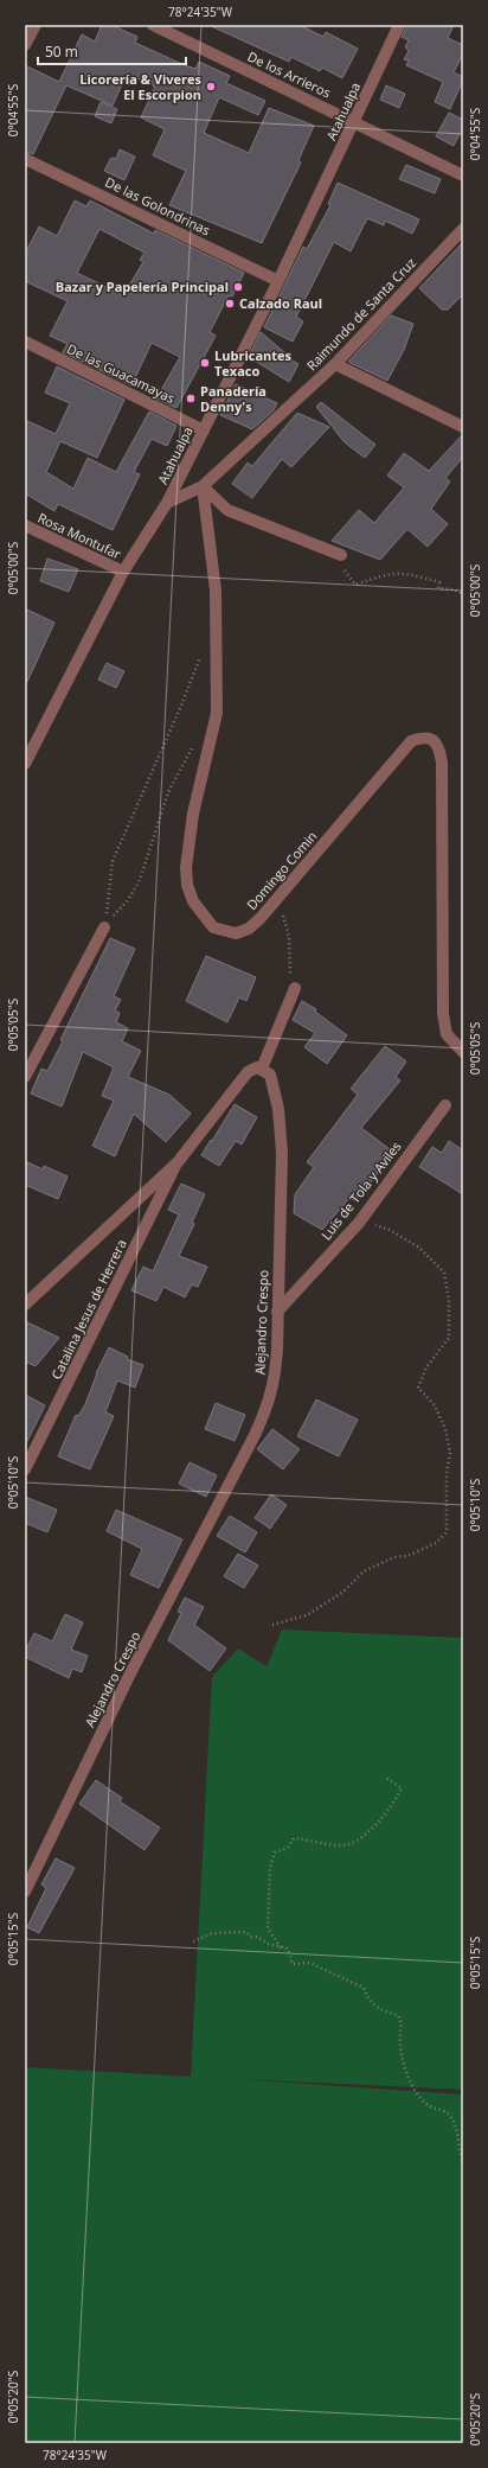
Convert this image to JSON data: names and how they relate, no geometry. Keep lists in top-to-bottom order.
{
  "streets": {
    "street": [
      "De los Arrieros",
      "Atahualpa",
      "De las Golondrinas",
      "Raimundo de Santa Cruz",
      "De las Guacamayas",
      "Rosa Montufar",
      "Domingo Comin",
      "Luis de Tola y Aviles",
      "Catalina Jesus de Herrera",
      "Alejandro Crespo"
    ]
  },
  "crossings": [
    ["De los Arrieros", "Atahualpa"],
    ["Atahualpa", "De las Golondrinas"],
    ["Atahualpa", "Raimundo de Santa Cruz"],
    ["Atahualpa", "De las Guacamayas"],
    ["Atahualpa", "Rosa Montufar"],
    ["Raimundo de Santa Cruz", "Domingo Comin"],
    ["Luis de Tola y Aviles", "Alejandro Crespo"]
  ],
  "places": [
    "Licorería & Viveres El Escorpion",
    "Bazar y Papelería Principal",
    "Calzado Raul",
    "Lubricantes Texaco",
    "Panadería Denny's"
  ],
  "scale_bar": "50 m",
  "coordinates": [
    "78°24'35\"W",
    "0°04'55\"S",
    "0°05'00\"S",
    "0°05'05\"S",
    "0°05'10\"S",
    "0°05'15\"S",
    "0°05'20\"S"
  ]
}
